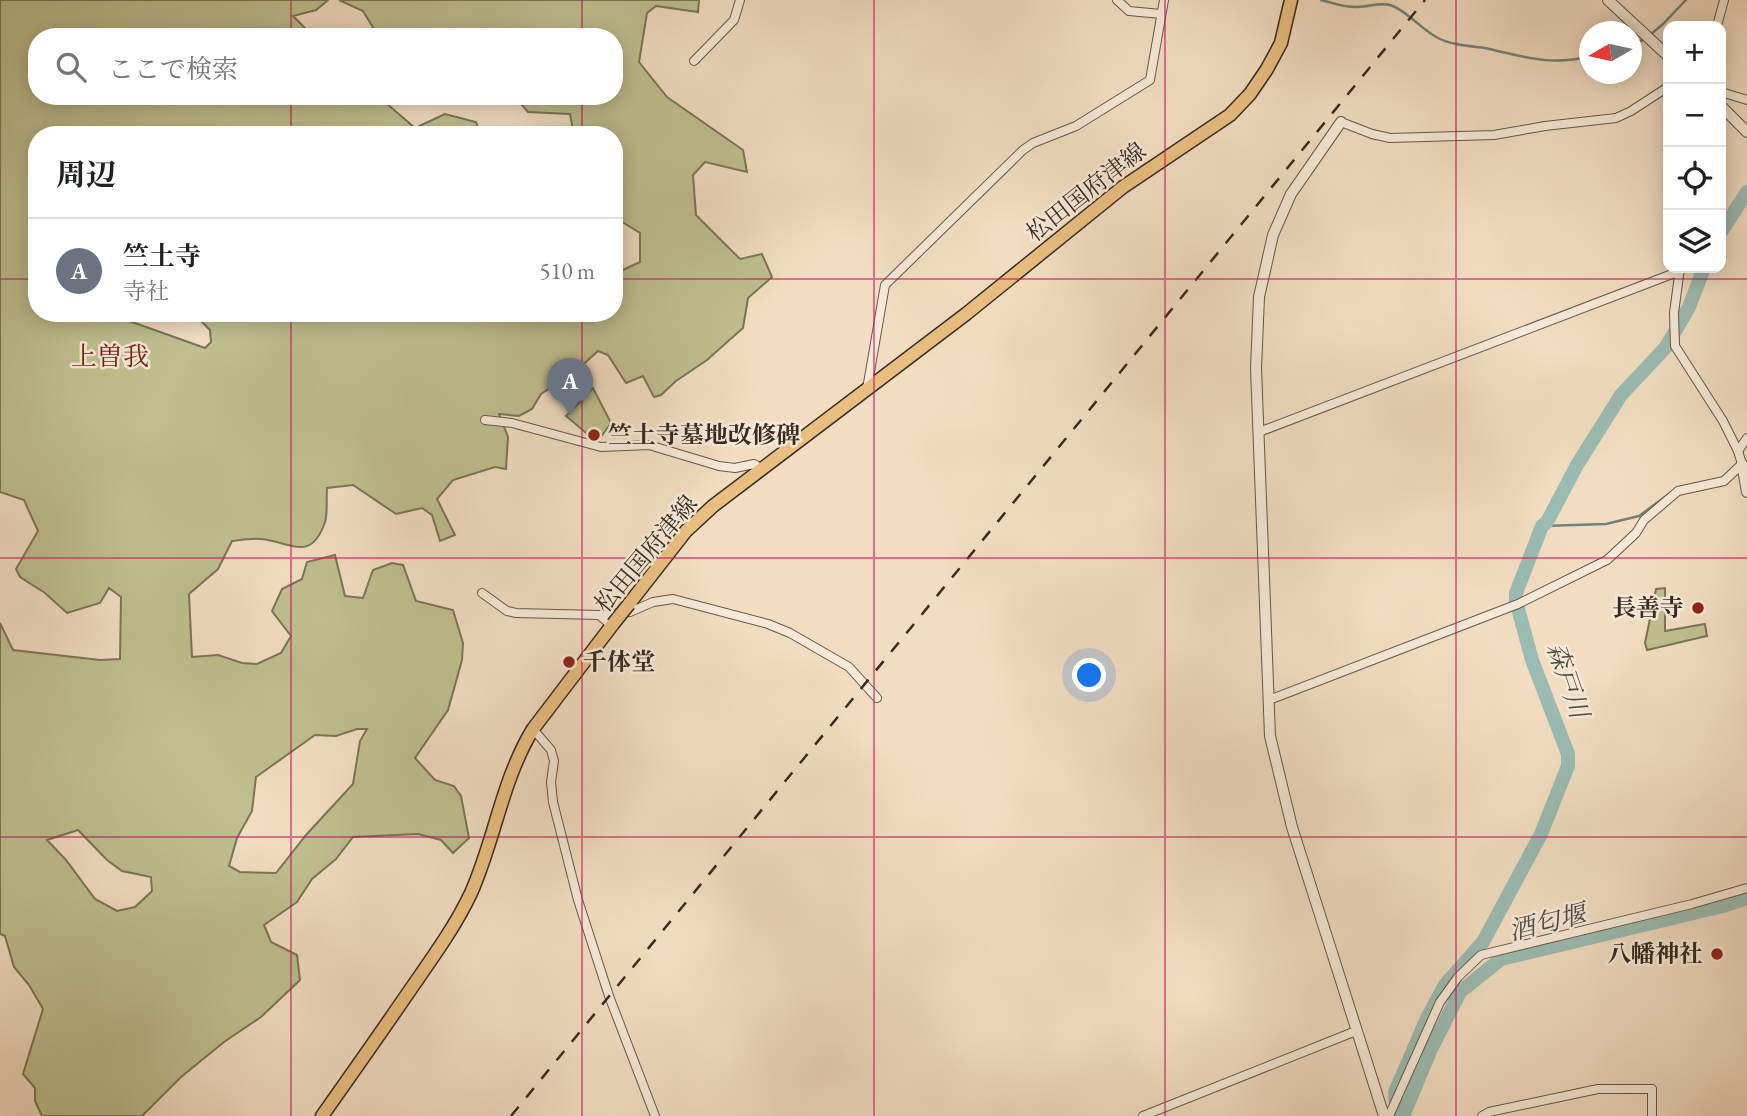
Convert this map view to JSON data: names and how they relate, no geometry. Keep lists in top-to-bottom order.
{
  "streets": {
    "main road": ["松田国府津線"]
  },
  "districts": ["上曽我"],
  "water": ["森戸川", "酒匂堰"],
  "places": [
    "竺土寺墓地改修碑",
    "長善寺",
    "千体堂",
    "八幡神社"
  ],
  "north": "left",
  "page": {
    "map_buttons": ["+", "−"],
    "search": "ここで検索",
    "heading": "周辺",
    "list": [
      {
        "mark": "A",
        "name": "竺土寺",
        "note": "寺社",
        "value": "510 m"
      }
    ],
    "pins": "A"
  }
}
